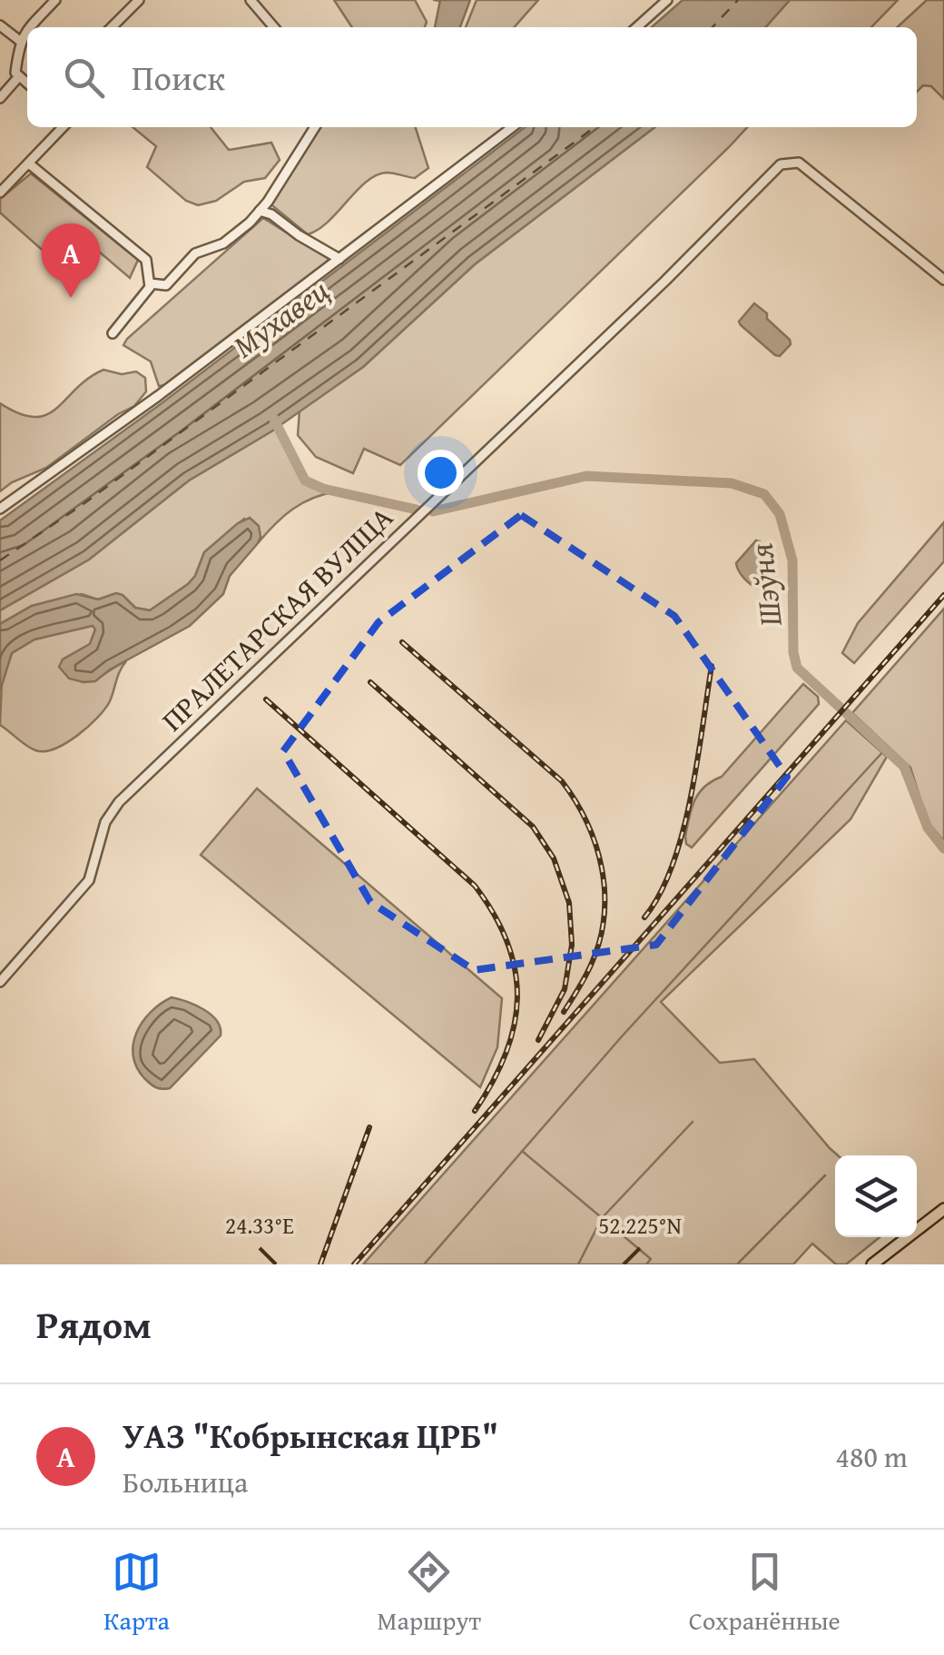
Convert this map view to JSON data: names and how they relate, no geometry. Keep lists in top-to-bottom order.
{
  "streets": {
    "street": ["ПРАЛЕТАРСКАЯ ВУЛІЦА"]
  },
  "water": ["Мухавец", "Шэўня"],
  "page": {
    "search": "Поиск",
    "pins": "A",
    "heading": "Рядом",
    "list": [
      {
        "mark": "A",
        "name": "УАЗ \"Кобрынская ЦРБ\"",
        "note": "Больница",
        "value": "480 m"
      }
    ],
    "nav": ["Карта", "Маршрут", "Сохранённые"]
  },
  "coordinates": ["24.33°E", "52.225°N"]
}
